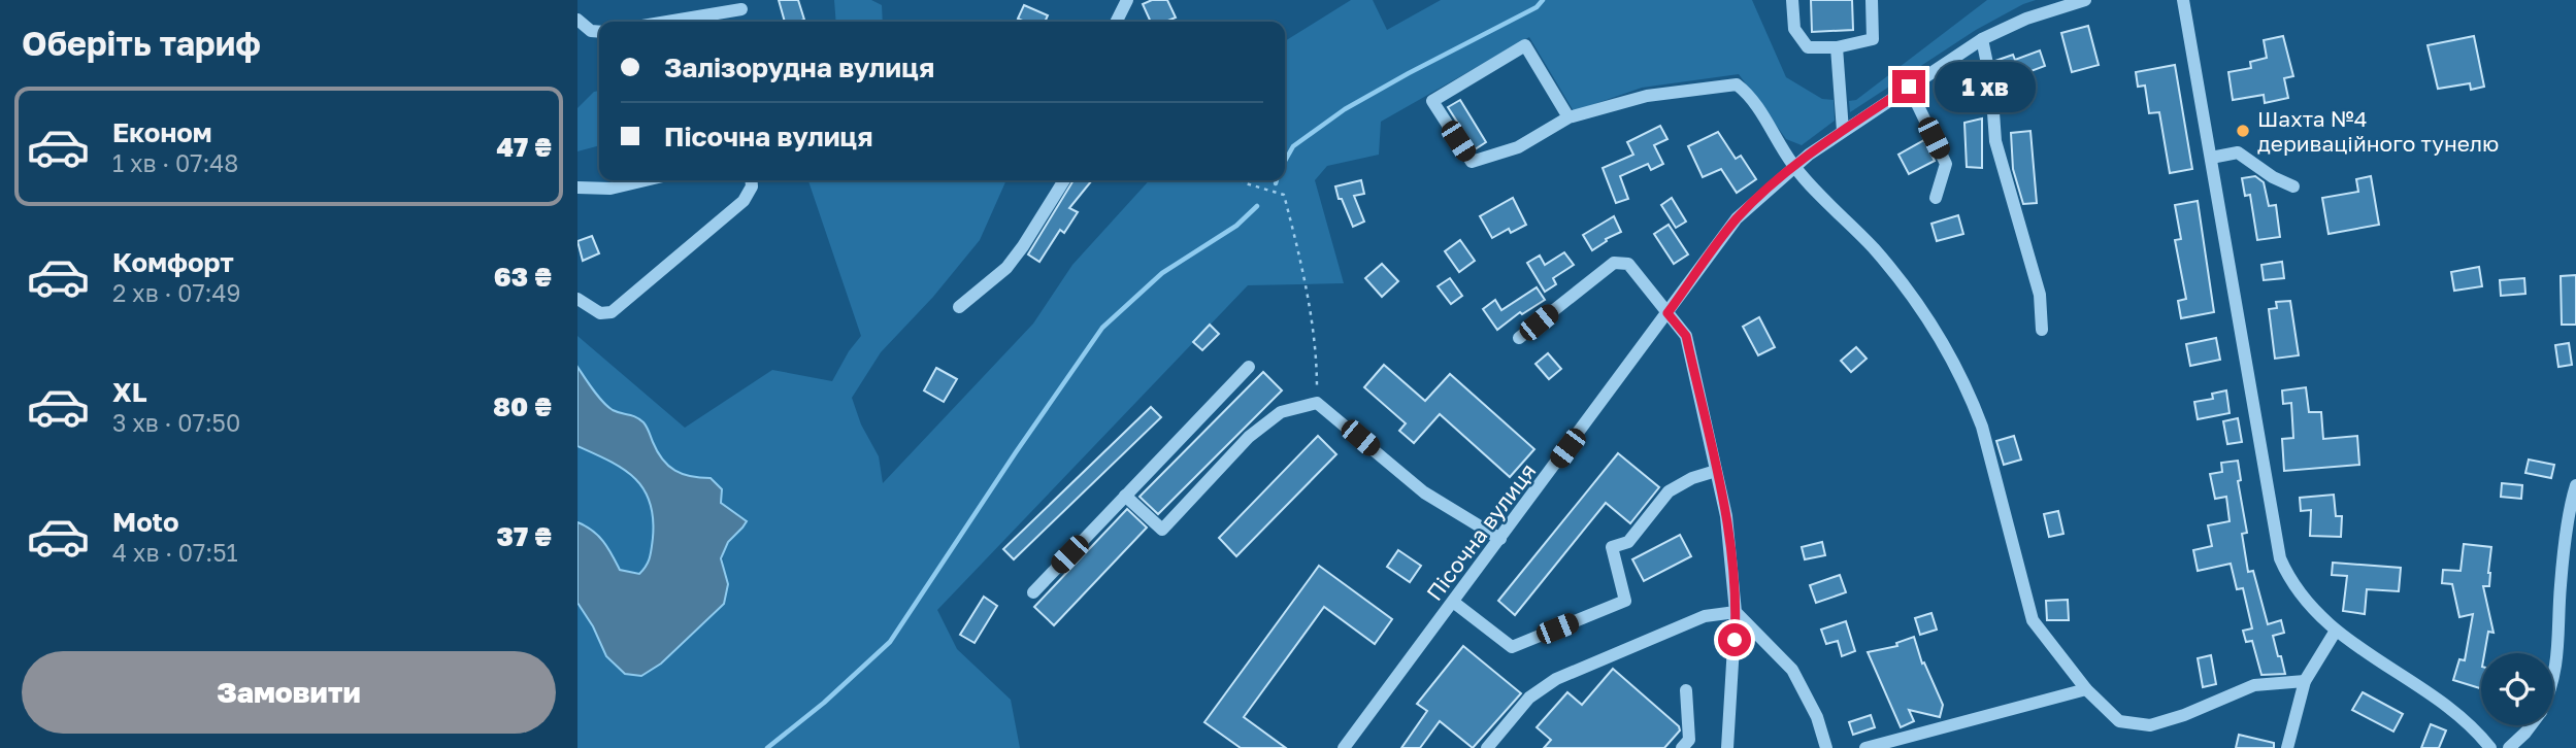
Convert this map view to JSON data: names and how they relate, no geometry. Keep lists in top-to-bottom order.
{
  "streets": {
    "street": ["Пісочна вулиця"]
  },
  "places": ["Шахта №4 дериваційного тунелю"],
  "page": {
    "heading": "Оберіть тариф",
    "banner": ["Залізорудна вулиця", "Пісочна вулиця"],
    "bubble": "1 хв",
    "list": [
      {
        "name": "Економ",
        "note": "1 хв · 07:48",
        "value": "47 ₴"
      },
      {
        "name": "Комфорт",
        "note": "2 хв · 07:49",
        "value": "63 ₴"
      },
      {
        "name": "XL",
        "note": "3 хв · 07:50",
        "value": "80 ₴"
      },
      {
        "name": "Moto",
        "note": "4 хв · 07:51",
        "value": "37 ₴"
      }
    ],
    "buttons": "Замовити"
  }
}
